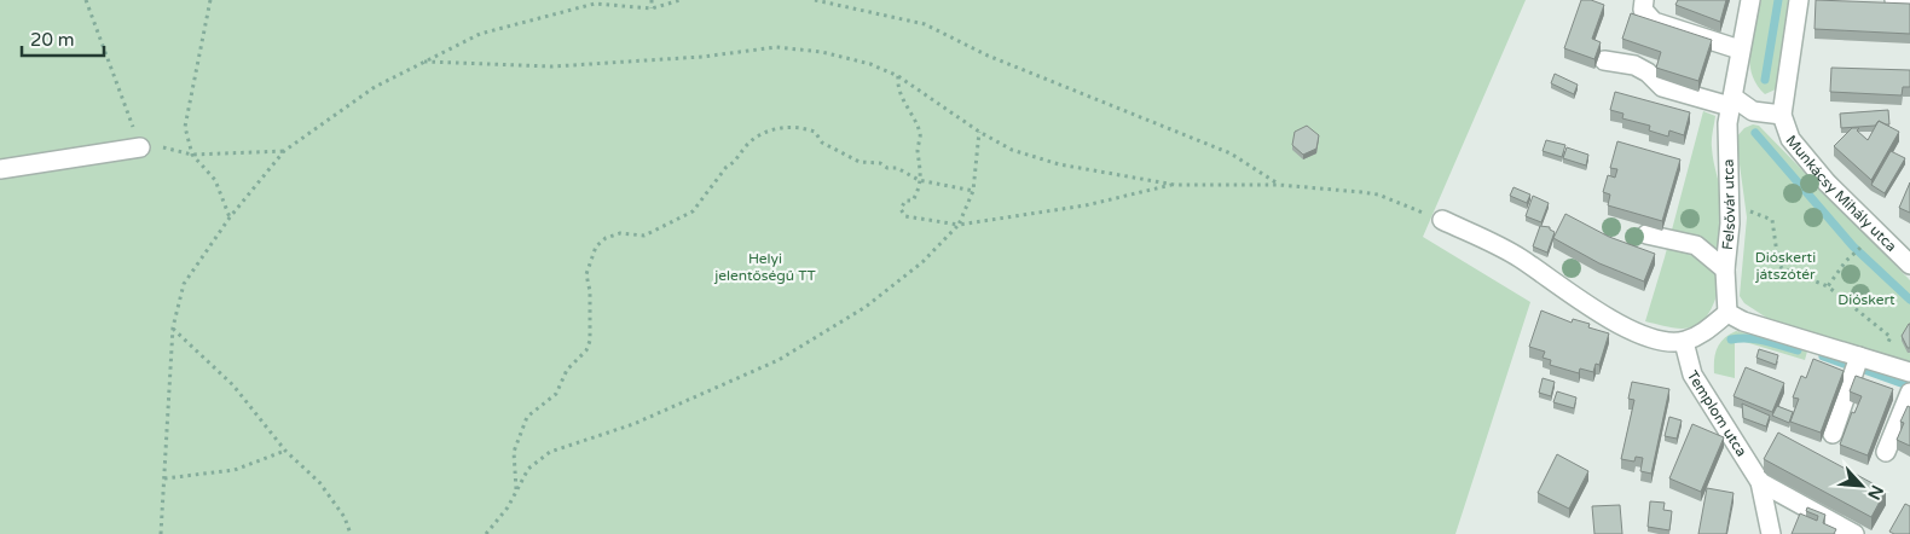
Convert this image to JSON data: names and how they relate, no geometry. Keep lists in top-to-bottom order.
{
  "streets": {
    "street": ["Munkácsy Mihály utca", "Felsővár utca", "Templom utca"]
  },
  "parks": ["Dióskerti játszótér", "Helyi jelentőségű TT", "Dióskert"],
  "scale_bar": "20 m",
  "north": "bottom right"
}
